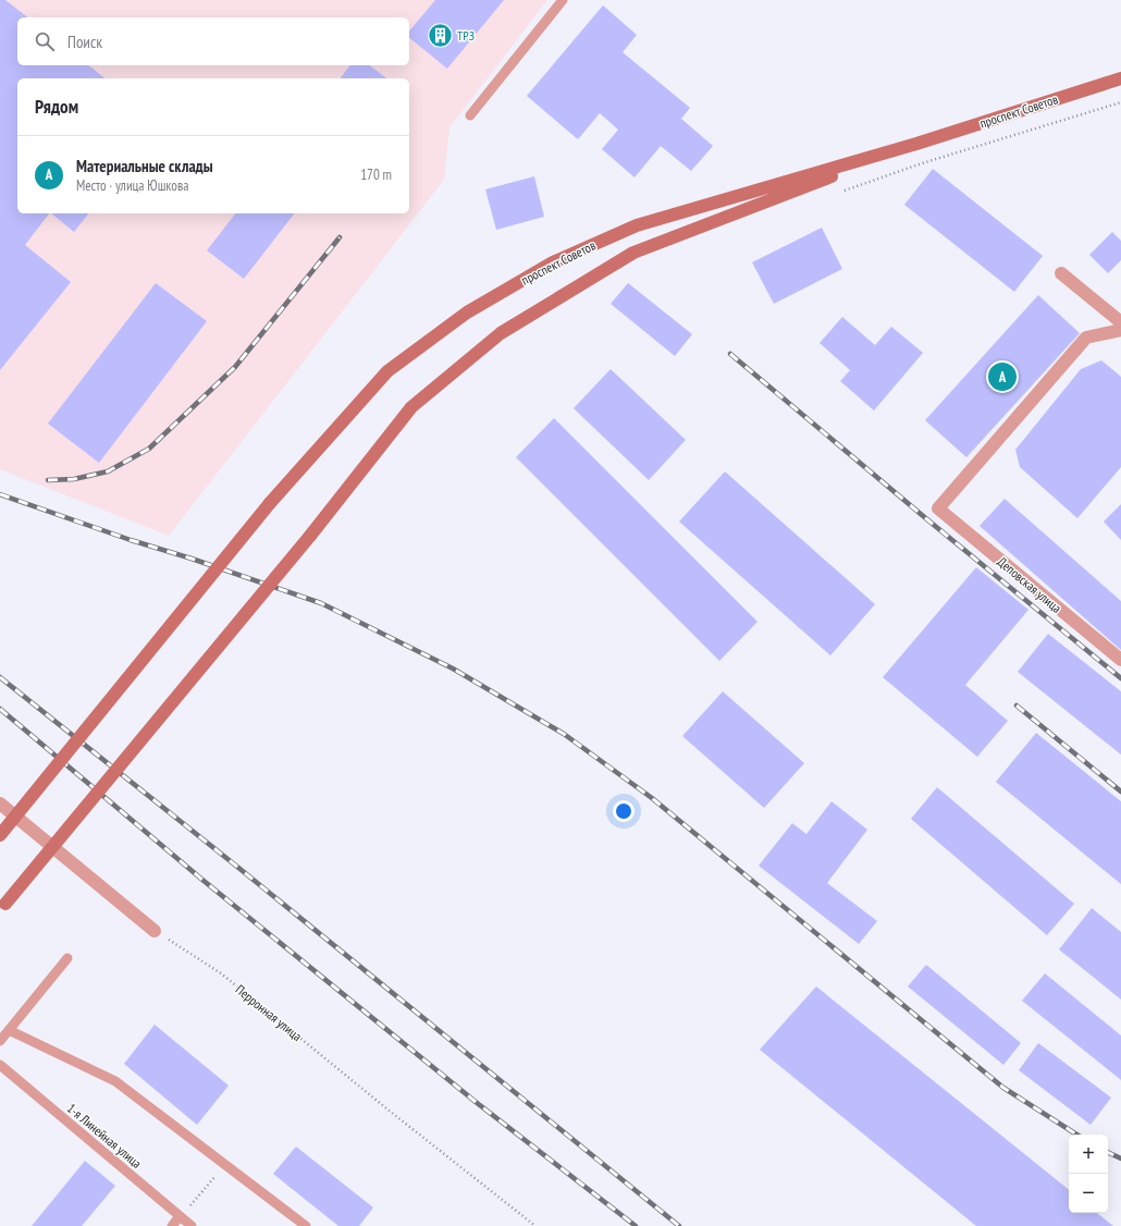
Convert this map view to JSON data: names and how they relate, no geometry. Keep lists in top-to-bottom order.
{
  "streets": {
    "main road": ["проспект Советов"],
    "street": ["Деповская улица"],
    "lane": ["1-я Линейная улица"],
    "path": ["Перронная улица"]
  },
  "places": {
    "building": ["ТРЗ"]
  },
  "page": {
    "search": "Поиск",
    "heading": "Рядом",
    "list": [
      {
        "mark": "A",
        "name": "Материальные склады",
        "note": "Место · улица Юшкова",
        "value": "170 m"
      }
    ],
    "pins": "A",
    "map_buttons": ["+", "−"]
  }
}
